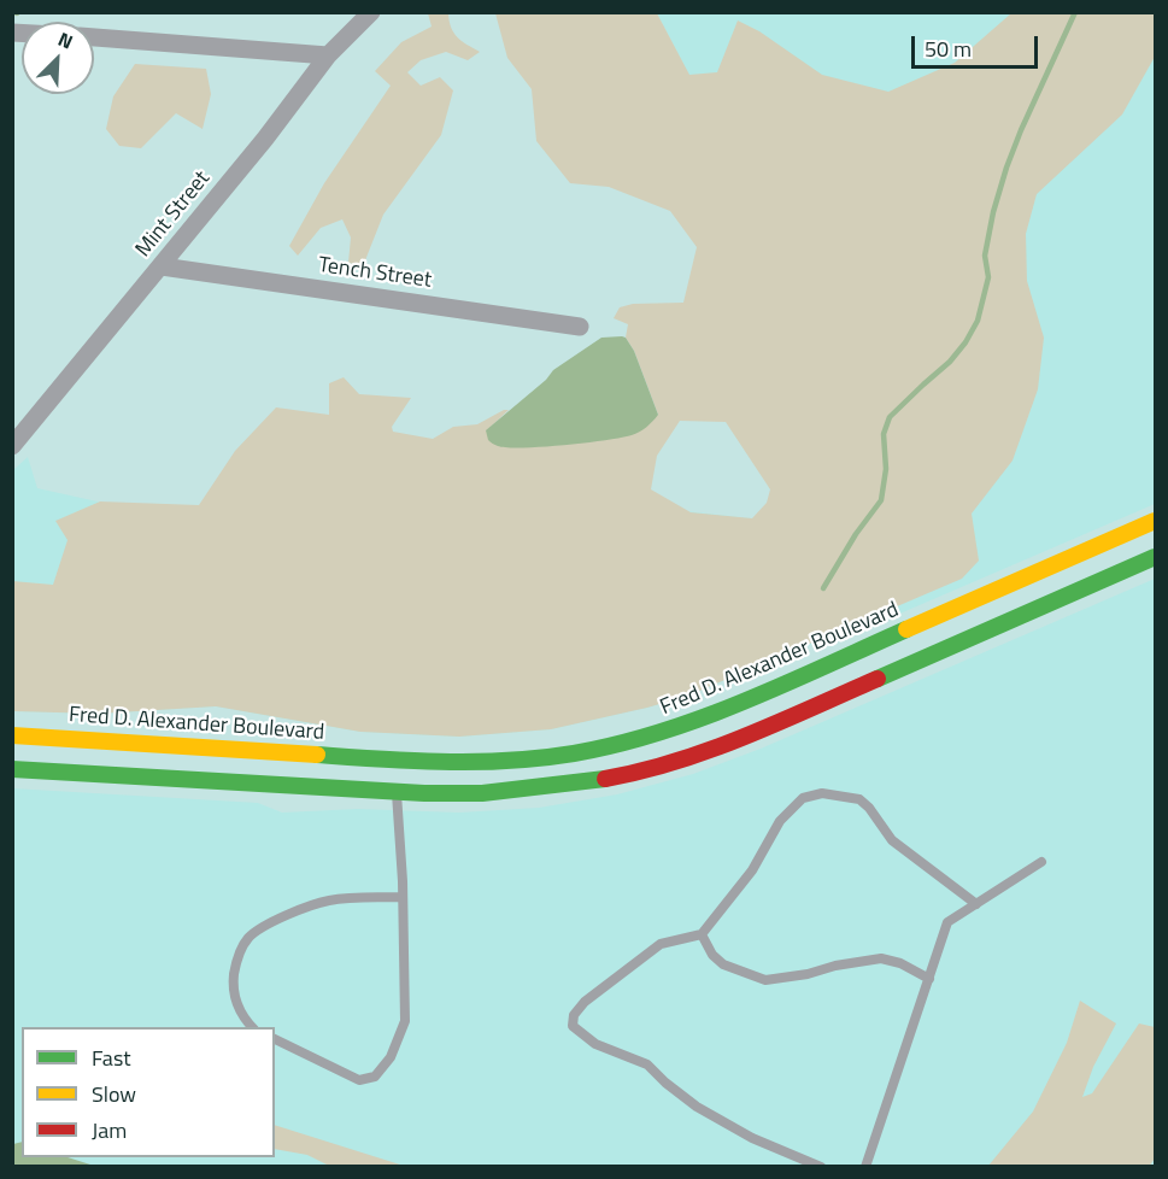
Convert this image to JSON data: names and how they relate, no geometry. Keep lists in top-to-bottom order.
{
  "streets": {
    "main road": ["Fred D. Alexander Boulevard"],
    "street": ["Mint Street", "Tench Street"]
  },
  "crossings": [
    ["Mint Street", "Tench Street"]
  ],
  "legend": ["Fast", "Slow", "Jam"],
  "scale_bar": "50 m",
  "north": "top right"
}
